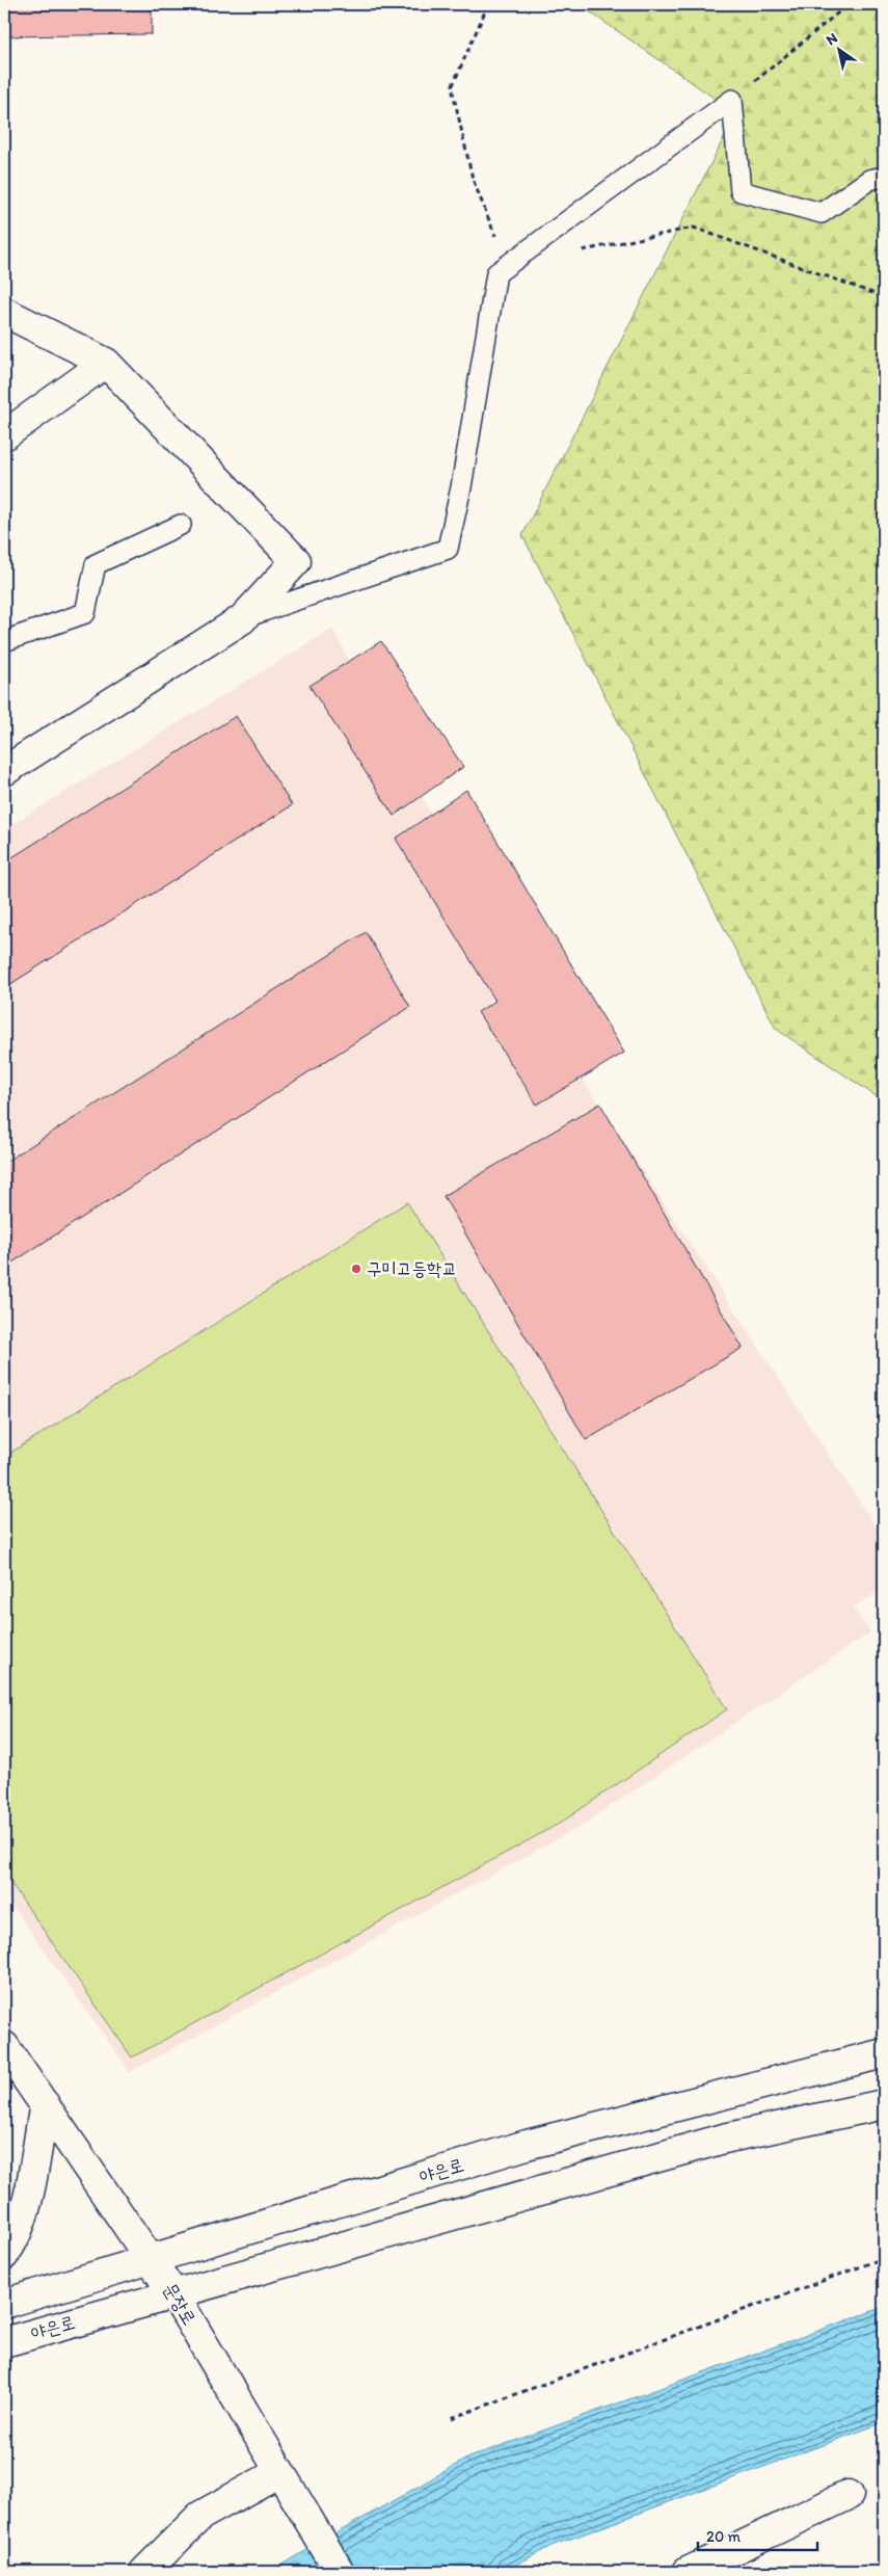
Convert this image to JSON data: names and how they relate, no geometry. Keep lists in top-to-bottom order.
{
  "streets": {
    "street": ["야은로", "문장로"]
  },
  "crossings": [
    ["야은로", "문장로"]
  ],
  "places": ["구미고등학교"],
  "scale_bar": "20 m",
  "north": "top left"
}
